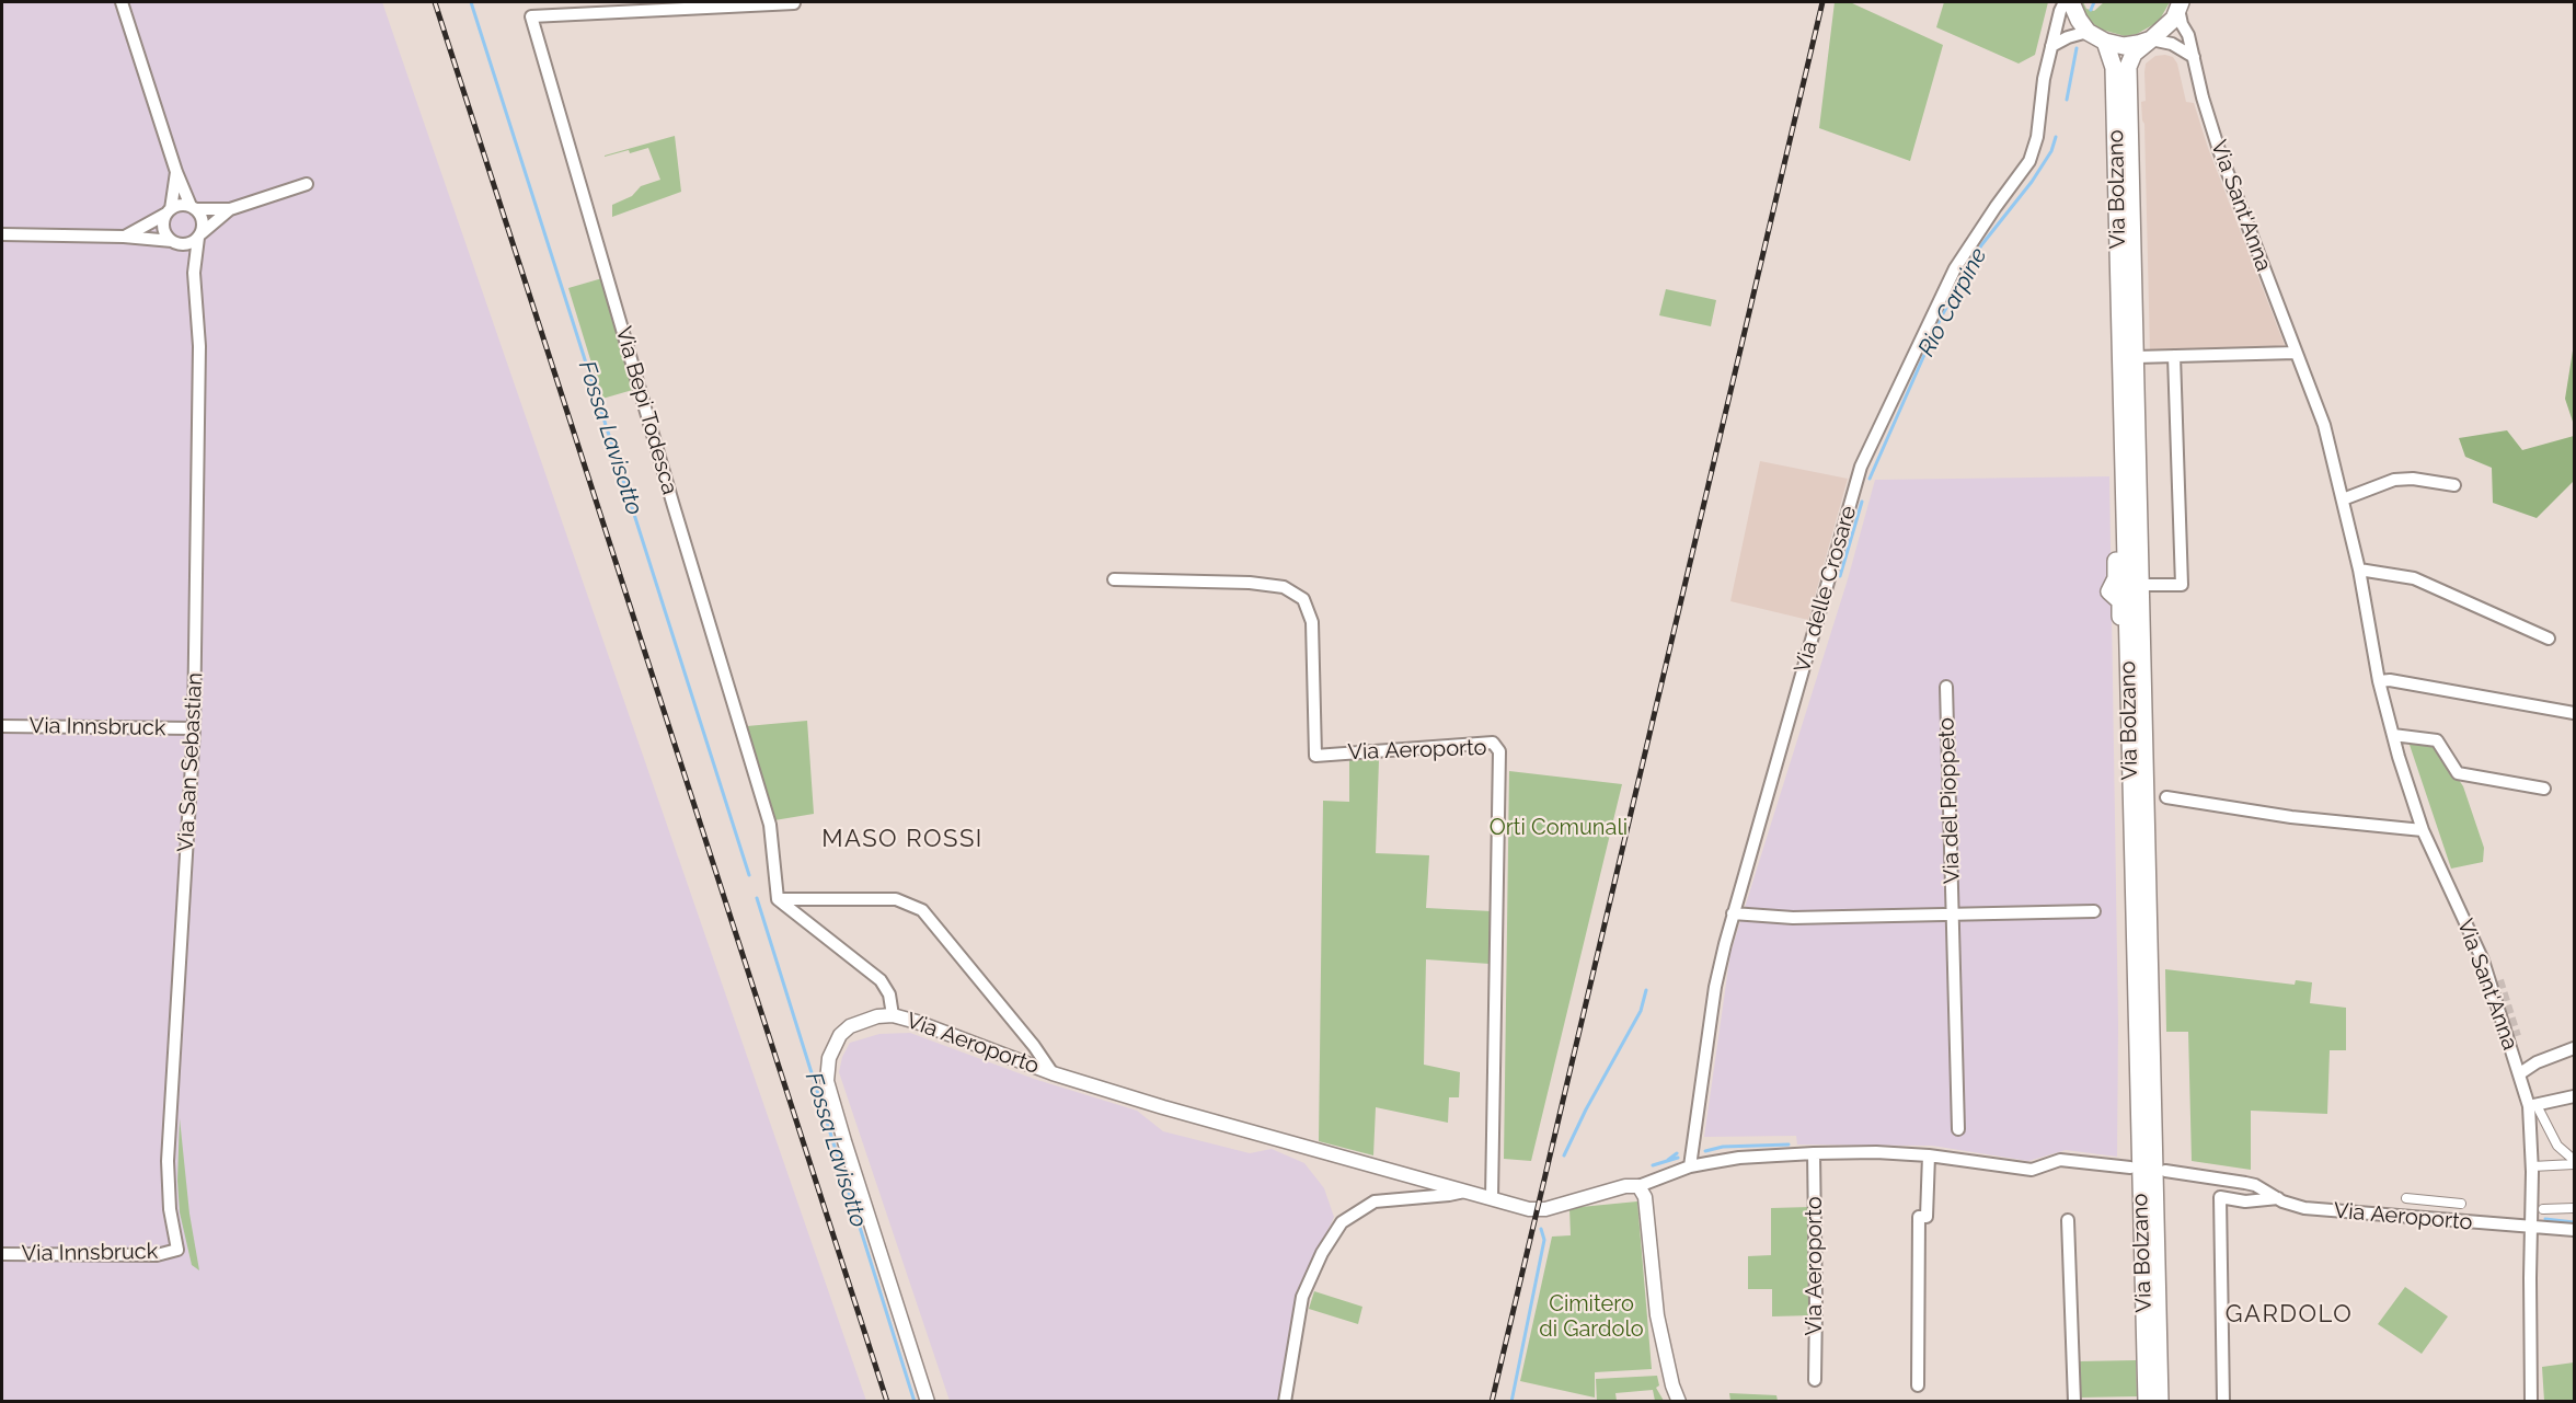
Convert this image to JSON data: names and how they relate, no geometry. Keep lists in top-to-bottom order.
{
  "streets": {
    "main road": ["Via Bolzano"],
    "street": [
      "Via Sant'Anna",
      "Via Bepi Todesca",
      "Via delle Crosare",
      "Via Innsbruck",
      "Via Aeroporto",
      "Via San Sebastian",
      "Via del Pioppeto"
    ]
  },
  "crossings": [
    ["Via Bolzano", "Via Sant'Anna"],
    ["Via Sant'Anna", "Via Aeroporto"],
    ["Via Bepi Todesca", "Via Aeroporto"],
    ["Via delle Crosare", "Via Aeroporto"],
    ["Via delle Crosare", "Via del Pioppeto"],
    ["Via Innsbruck", "Via San Sebastian"]
  ],
  "districts": ["MASO ROSSI", "GARDOLO"],
  "water": ["Rio Carpine", "Fossa Lavisotto"],
  "parks": ["Orti Comunali", "Cimitero di Gardolo"]
}
